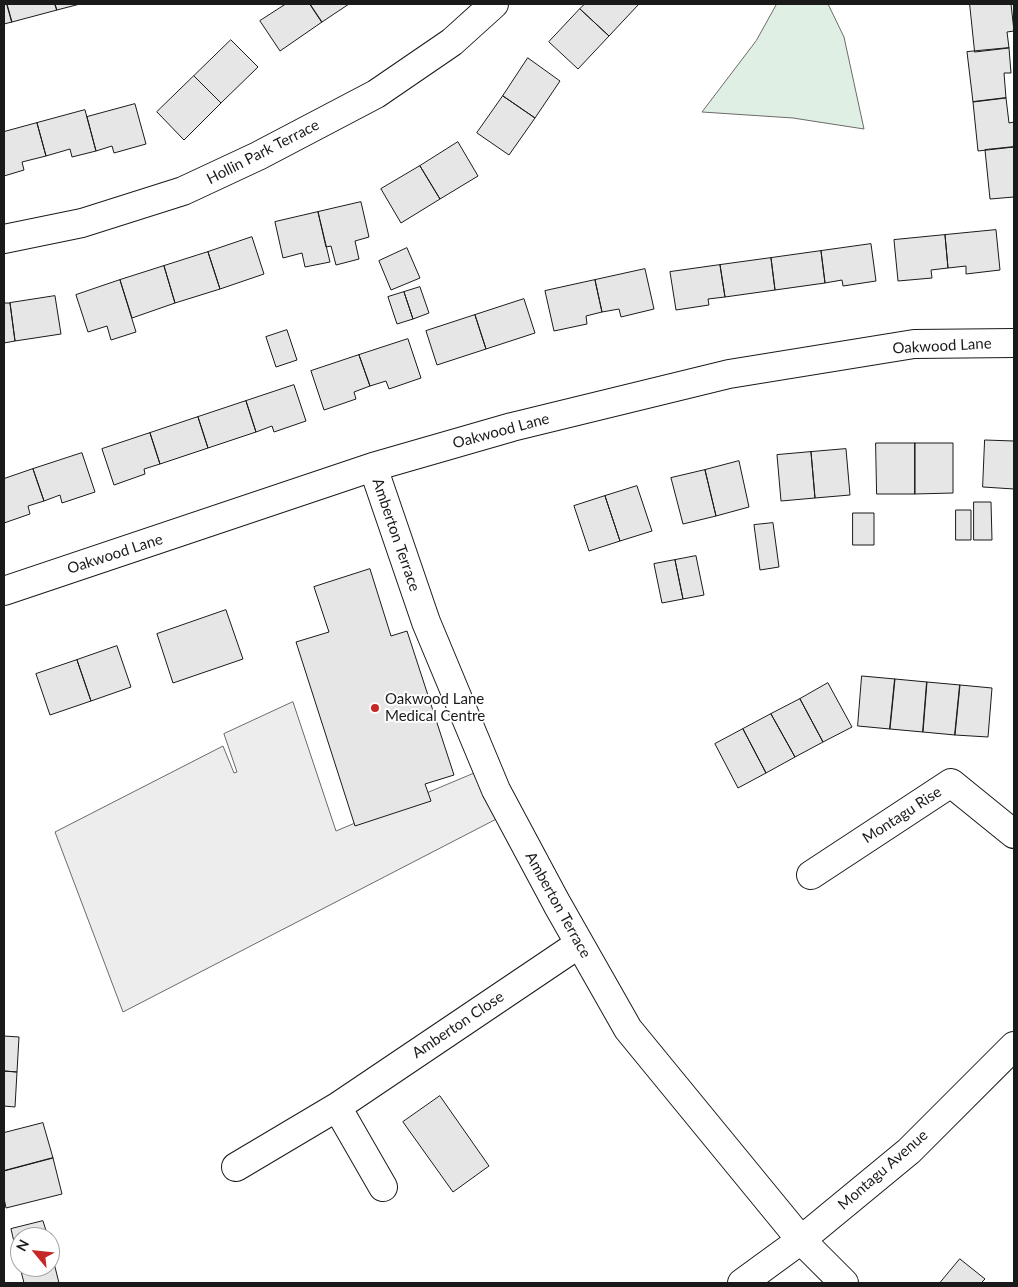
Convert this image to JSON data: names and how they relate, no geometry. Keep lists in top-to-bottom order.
{
  "streets": {
    "street": [
      "Hollin Park Terrace",
      "Oakwood Lane",
      "Amberton Terrace",
      "Montagu Rise",
      "Amberton Close",
      "Montagu Avenue"
    ]
  },
  "crossings": [
    ["Oakwood Lane", "Amberton Terrace"],
    ["Amberton Terrace", "Amberton Close"],
    ["Amberton Terrace", "Montagu Avenue"]
  ],
  "places": ["Oakwood Lane Medical Centre"],
  "north": "top left"
}
